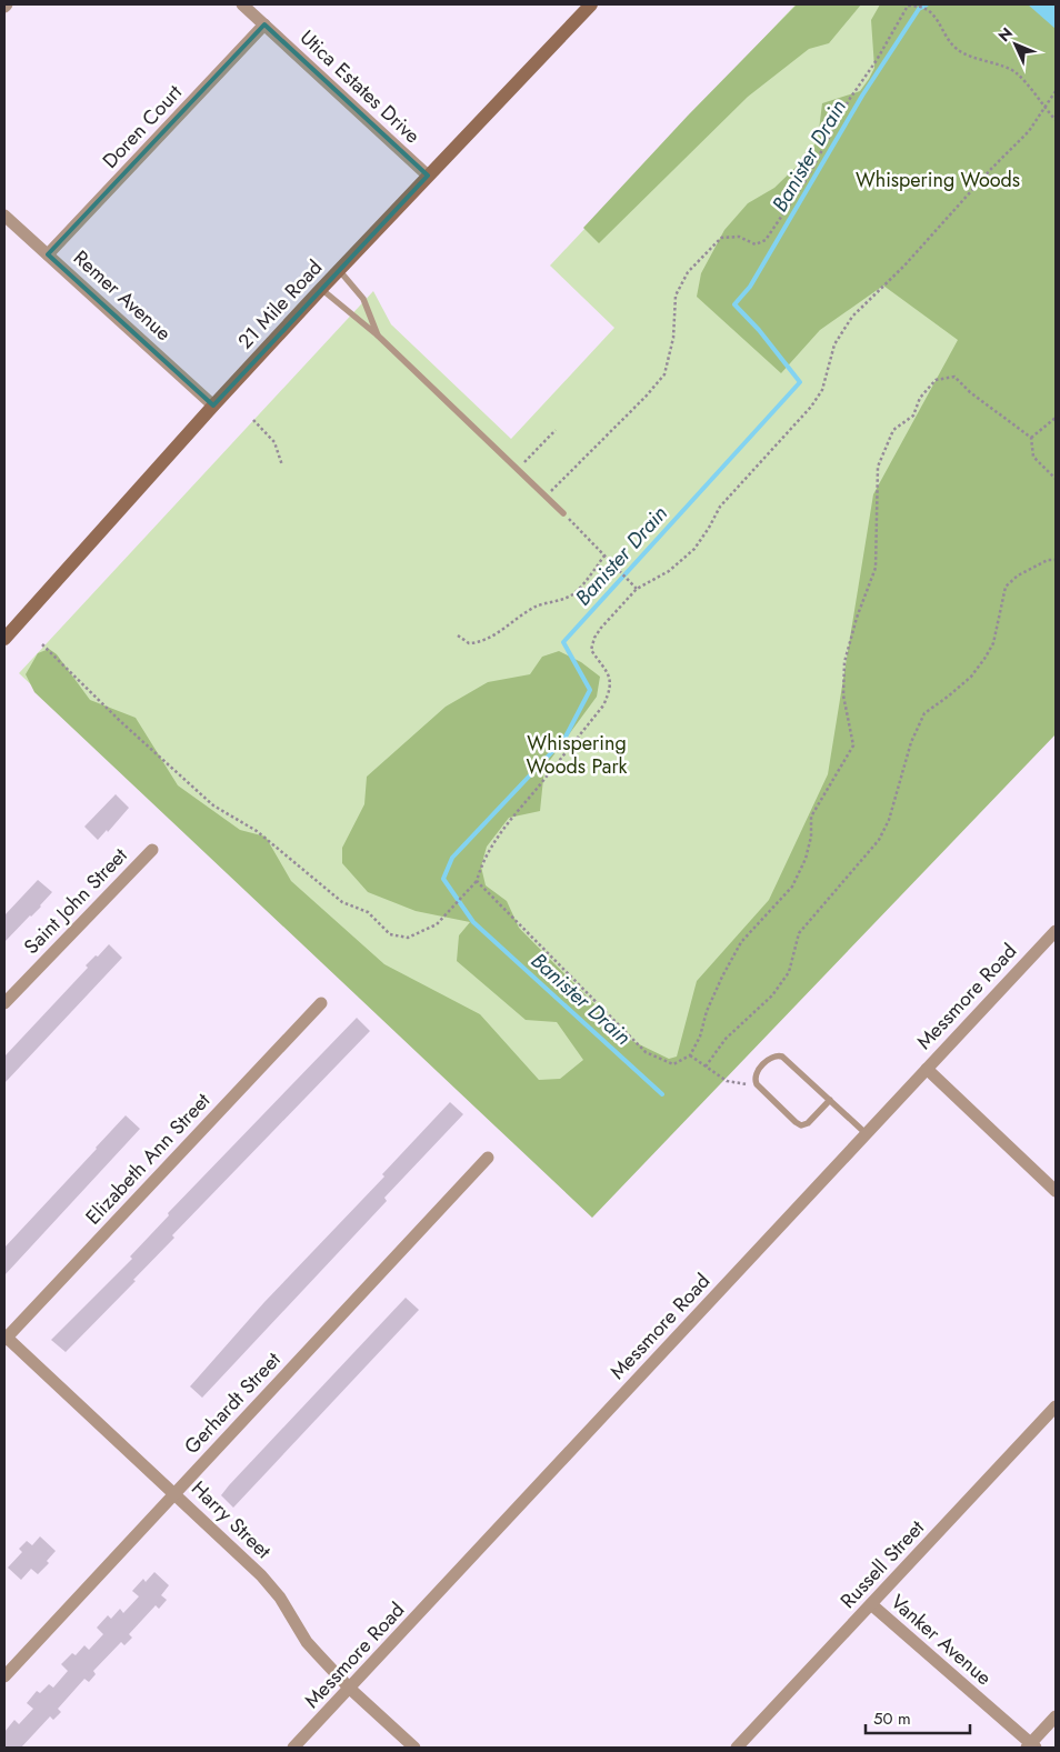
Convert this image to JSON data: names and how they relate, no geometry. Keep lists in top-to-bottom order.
{
  "streets": {
    "street": [
      "Utica Estates Drive",
      "Doren Court",
      "Remer Avenue",
      "21 Mile Road",
      "Saint John Street",
      "Messmore Road",
      "Elizabeth Ann Street",
      "Gerhardt Street",
      "Harry Street",
      "Russell Street",
      "Vanker Avenue"
    ]
  },
  "crossings": [
    ["Utica Estates Drive", "Doren Court"],
    ["Utica Estates Drive", "21 Mile Road"],
    ["Doren Court", "Remer Avenue"],
    ["Remer Avenue", "21 Mile Road"],
    ["Messmore Road", "Harry Street"],
    ["Elizabeth Ann Street", "Harry Street"],
    ["Gerhardt Street", "Harry Street"],
    ["Russell Street", "Vanker Avenue"]
  ],
  "water": ["Banister Drain"],
  "parks": ["Whispering Woods", "Whispering Woods Park"],
  "scale_bar": "50 m",
  "north": "top left"
}
